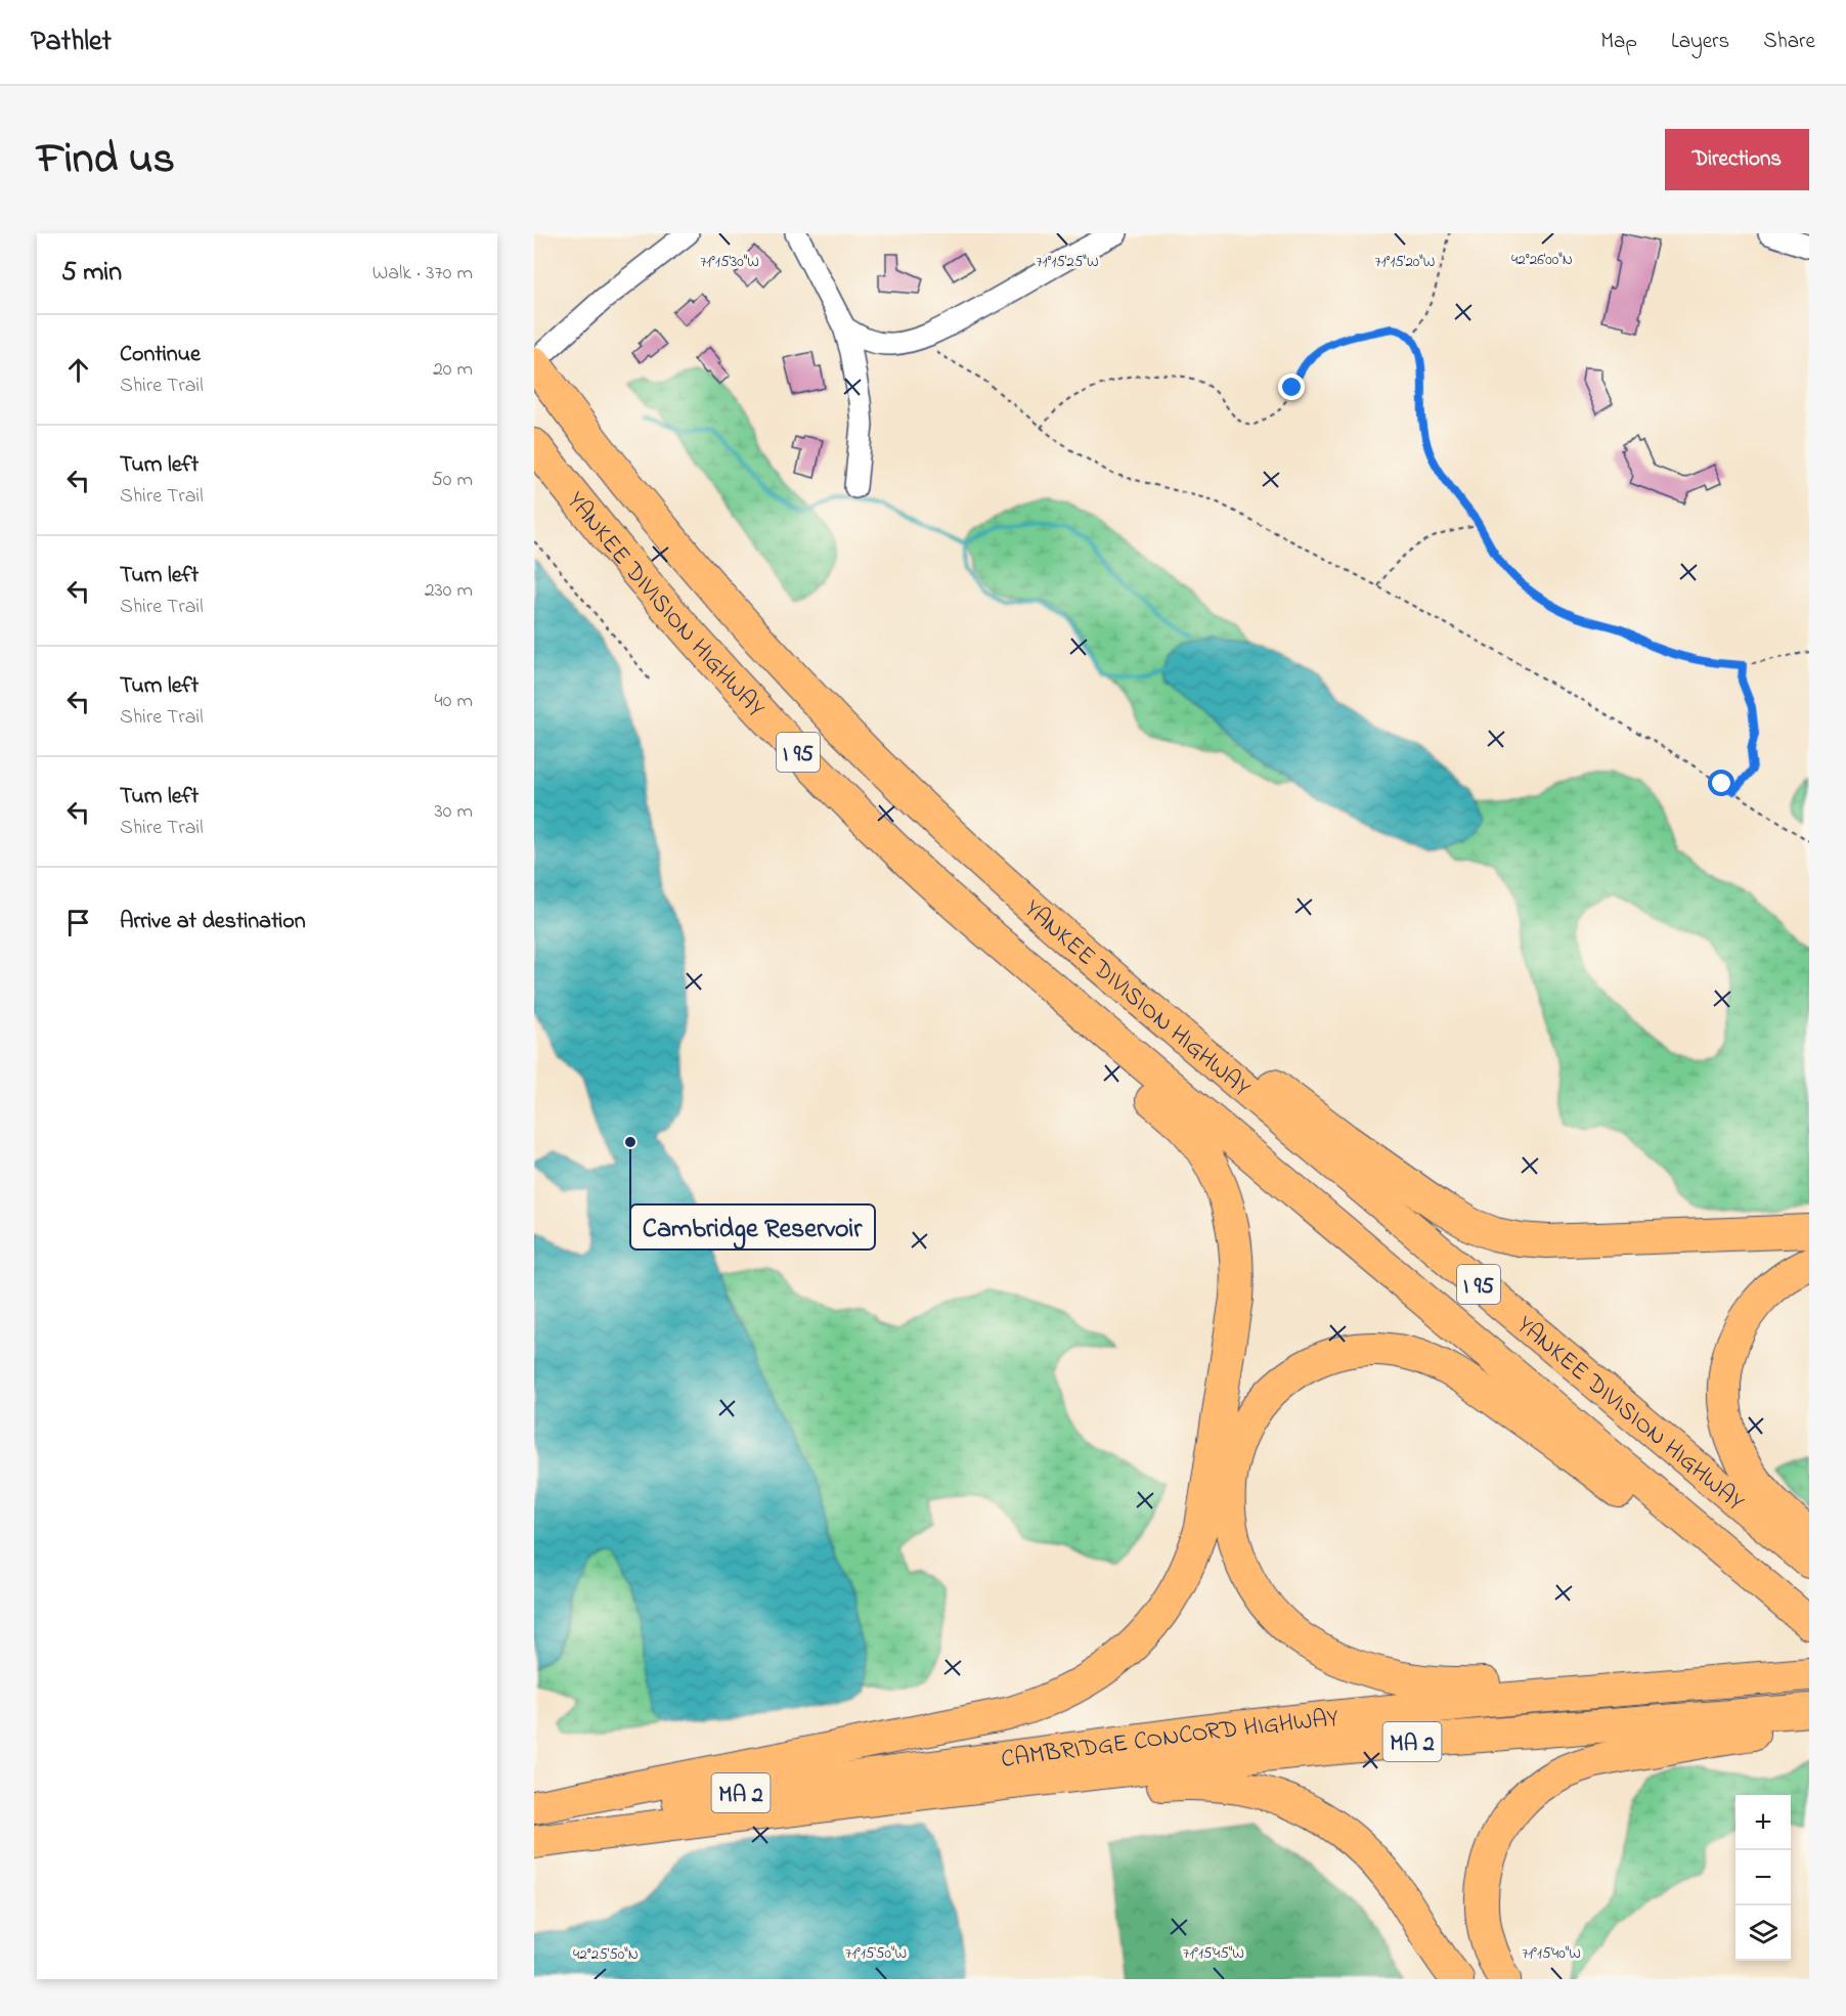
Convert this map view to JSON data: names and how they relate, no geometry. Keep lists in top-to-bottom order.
{
  "streets": {
    "highway": [
      "YANKEE DIVISION HIGHWAY",
      "I 95",
      "CAMBRIDGE CONCORD HIGHWAY",
      "MA 2"
    ]
  },
  "places": ["Cambridge Reservoir"],
  "page": {
    "header": "Pathlet",
    "nav": ["Map", "Layers", "Share"],
    "title": "Find us",
    "buttons": "Directions",
    "heading": ["5 min", "Walk · 370 m"],
    "list": [
      ["Continue", "Shire Trail", "20 m"],
      ["Turn left", "Shire Trail", "50 m"],
      ["Turn left", "Shire Trail", "230 m"],
      ["Turn left", "Shire Trail", "40 m"],
      ["Turn left", "Shire Trail", "30 m"],
      "Arrive at destination"
    ],
    "map_buttons": ["+", "−"]
  },
  "coordinates": [
    "42°26'00\"N",
    "71°15'25\"W",
    "71°15'30\"W",
    "71°15'20\"W",
    "71°15'50\"W",
    "71°15'45\"W",
    "71°15'40\"W",
    "42°25'50\"N"
  ]
}
